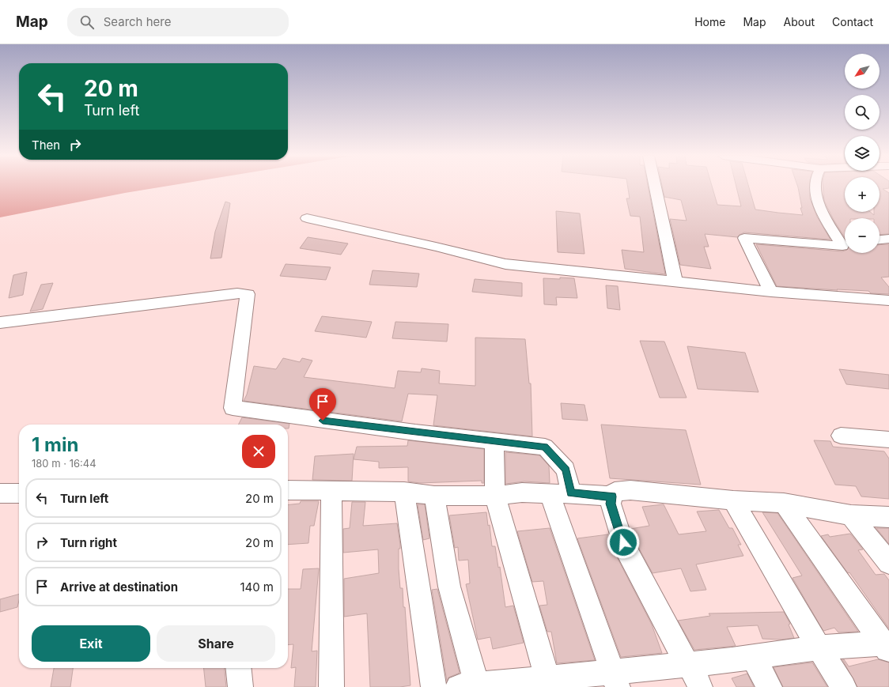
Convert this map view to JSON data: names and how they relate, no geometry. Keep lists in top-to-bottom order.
{
  "north": "bottom left",
  "page": {
    "header": "Map",
    "search": "Search here",
    "nav": [
      "Home",
      "Map",
      "About",
      "Contact"
    ],
    "map_buttons": ["+", "−"],
    "turn": ["20 m", "Turn left"],
    "then": "Then",
    "heading": ["1 min", "180 m · 16:44"],
    "list": [
      {
        "name": "Turn left",
        "value": "20 m"
      },
      {
        "name": "Turn right",
        "value": "20 m"
      },
      {
        "name": "Arrive at destination",
        "value": "140 m"
      }
    ],
    "buttons": ["Exit", "Share"]
  }
}
